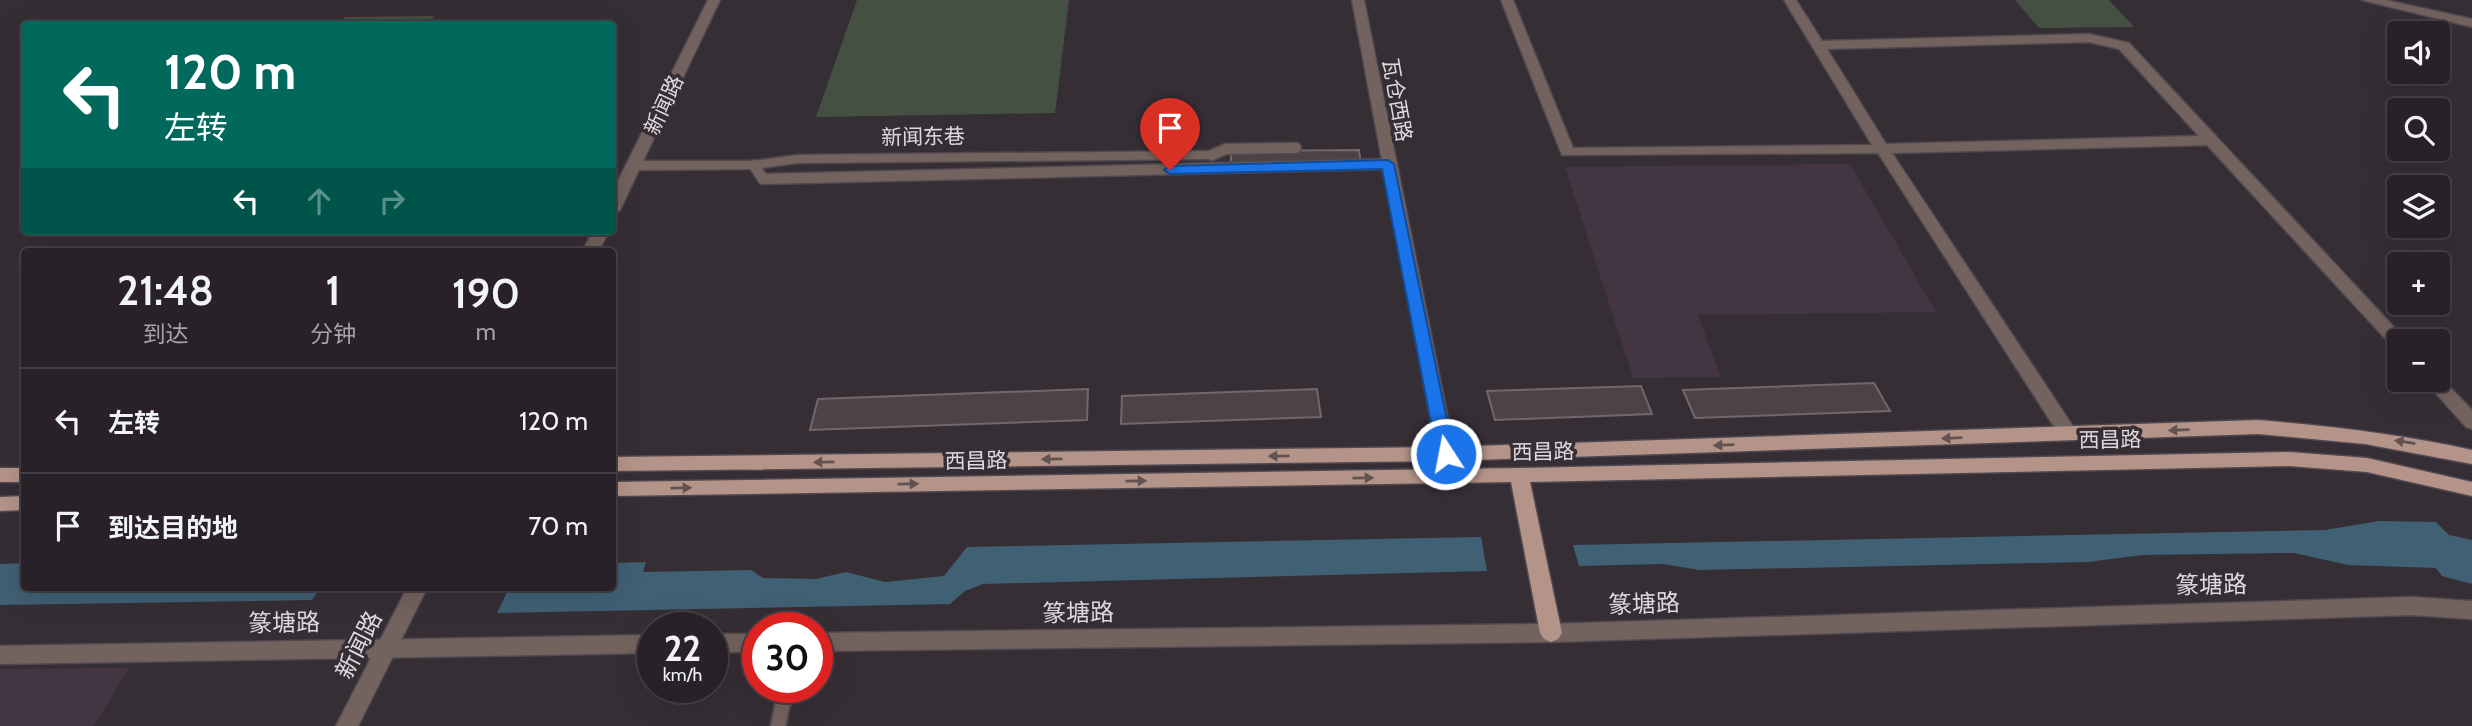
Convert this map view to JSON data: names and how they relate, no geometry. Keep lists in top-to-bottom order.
{
  "streets": {
    "main road": ["西昌路"],
    "street": [
      "瓦仓西路",
      "新闻路",
      "新闻东巷",
      "篆塘路"
    ]
  },
  "crossings": [
    ["瓦仓西路", "西昌路"],
    ["新闻路", "新闻东巷"],
    ["新闻路", "篆塘路"]
  ],
  "page": {
    "map_buttons": ["+", "−"],
    "turn": ["120 m", "左转"],
    "eta": [
      "21:48",
      "到达",
      "1",
      "分钟",
      "190",
      "m"
    ],
    "list": [
      {
        "name": "左转",
        "value": "120 m"
      },
      {
        "name": "到达目的地",
        "value": "70 m"
      }
    ],
    "speed": "22 km/h",
    "limit": "30"
  }
}
